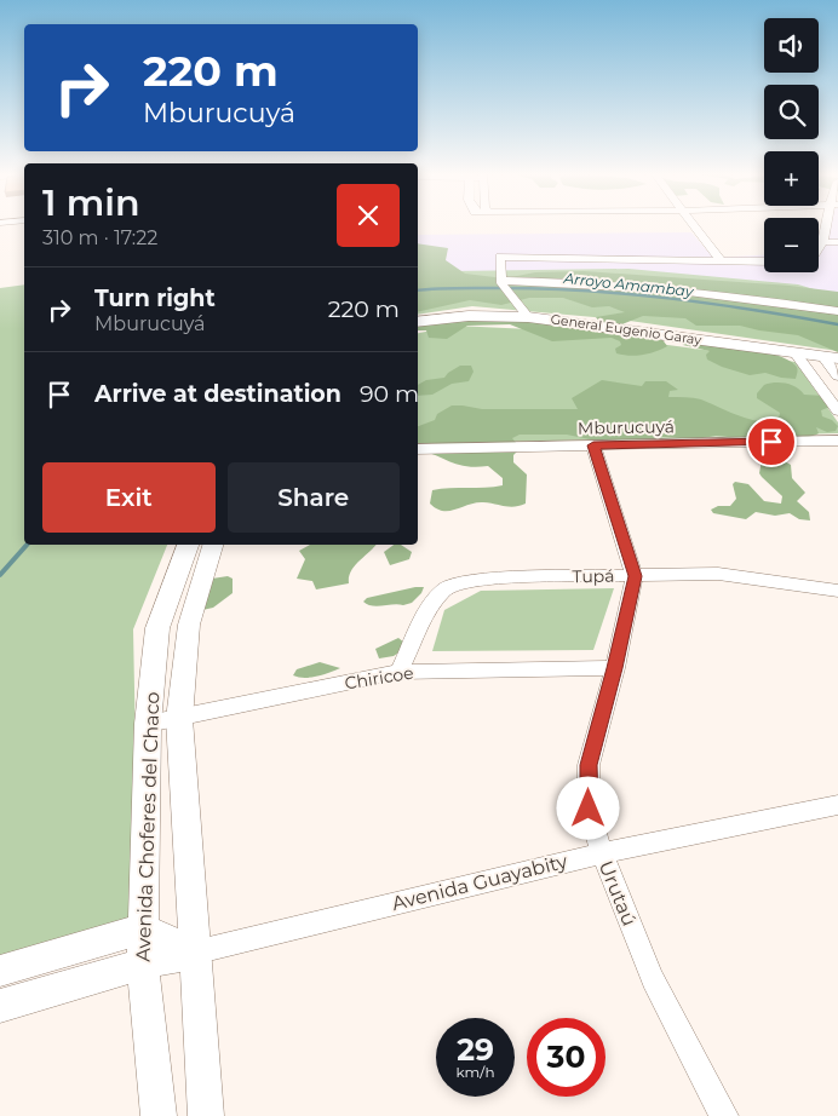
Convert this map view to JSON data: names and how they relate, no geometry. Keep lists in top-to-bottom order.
{
  "streets": {
    "street": [
      "General Eugenio Garay",
      "Mburucuyá",
      "Tupá",
      "Chiricoe",
      "Avenida Choferes del Chaco",
      "Avenida Guayabity",
      "Urutaú"
    ]
  },
  "crossings": [
    ["Mburucuyá", "Urutaú"],
    ["Tupá", "Chiricoe"],
    ["Tupá", "Urutaú"],
    ["Chiricoe", "Avenida Choferes del Chaco"],
    ["Chiricoe", "Urutaú"],
    ["Avenida Choferes del Chaco", "Avenida Guayabity"],
    ["Avenida Guayabity", "Urutaú"]
  ],
  "water": ["Arroyo Amambay"],
  "page": {
    "map_buttons": ["+", "−"],
    "turn": ["220 m", "Mburucuyá"],
    "heading": ["1 min", "310 m · 17:22"],
    "list": [
      {
        "name": "Turn right",
        "note": "Mburucuyá",
        "value": "220 m"
      },
      {
        "name": "Arrive at destination",
        "value": "90 m"
      }
    ],
    "buttons": ["Exit", "Share"],
    "speed": "29 km/h",
    "limit": "30"
  }
}
